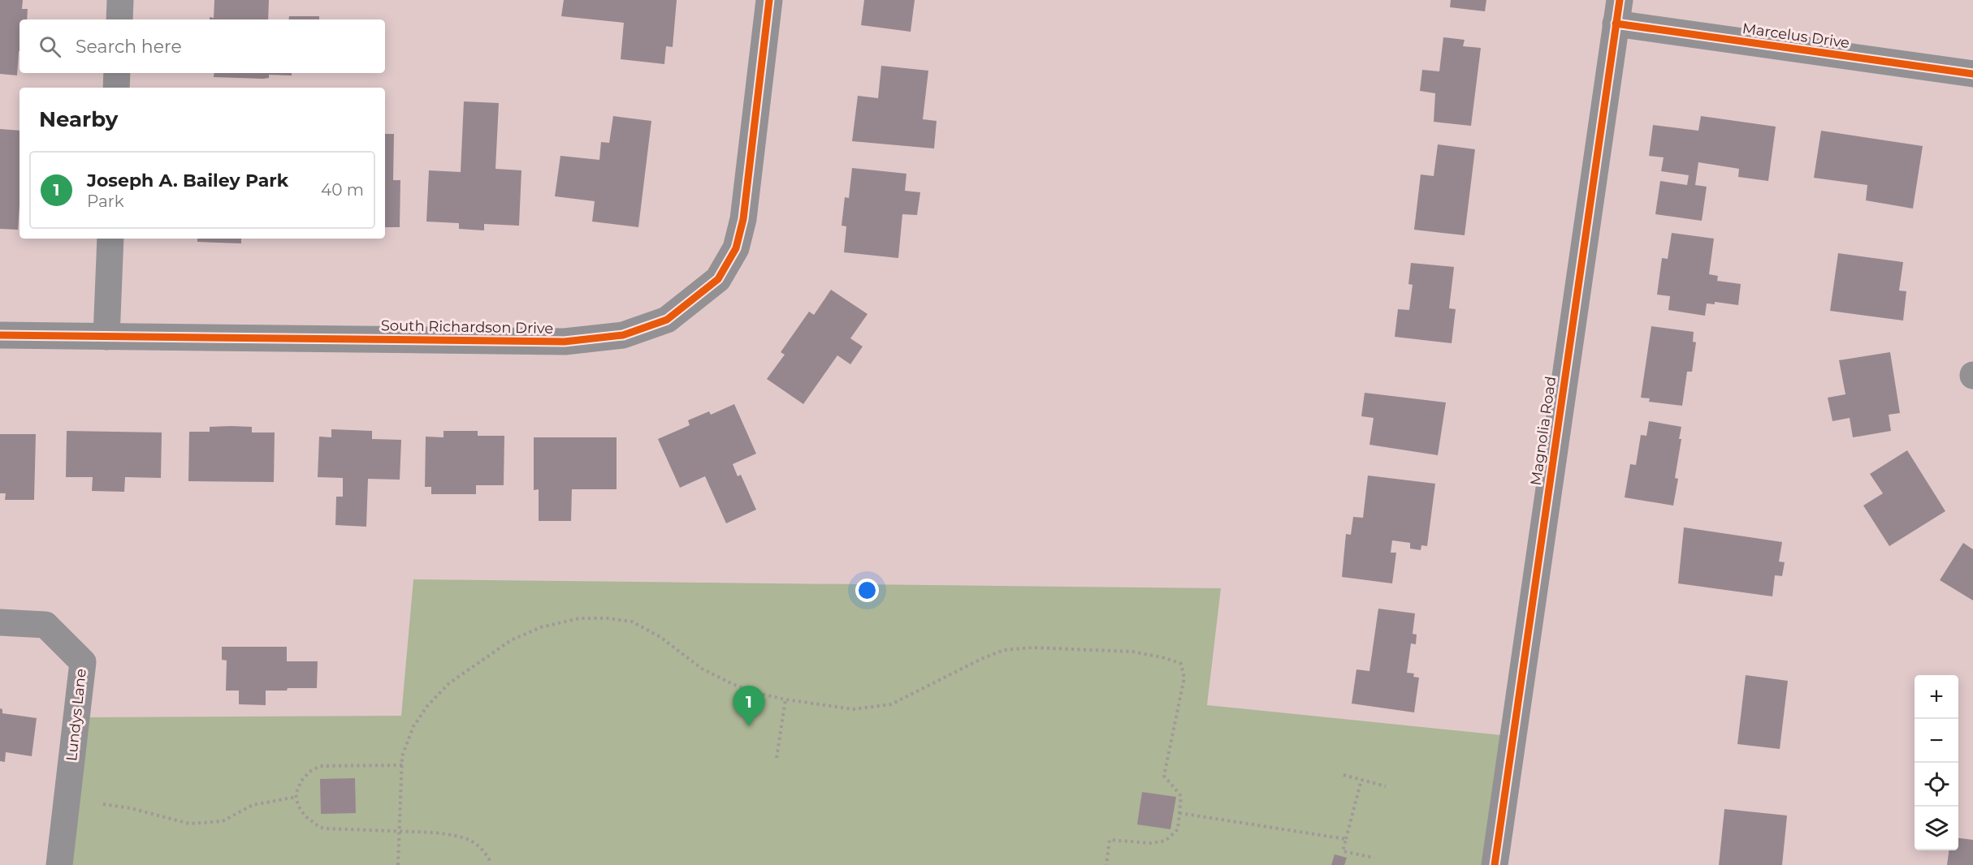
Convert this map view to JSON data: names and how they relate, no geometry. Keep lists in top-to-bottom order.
{
  "streets": {
    "street": [
      "Marcelus Drive",
      "South Richardson Drive",
      "Magnolia Road",
      "Lundys Lane"
    ]
  },
  "crossings": [
    ["Marcelus Drive", "Magnolia Road"]
  ],
  "page": {
    "search": "Search here",
    "heading": "Nearby",
    "list": [
      {
        "mark": "1",
        "name": "Joseph A. Bailey Park",
        "note": "Park",
        "value": "40 m"
      }
    ],
    "map_buttons": ["+", "−"],
    "pins": "1"
  }
}
